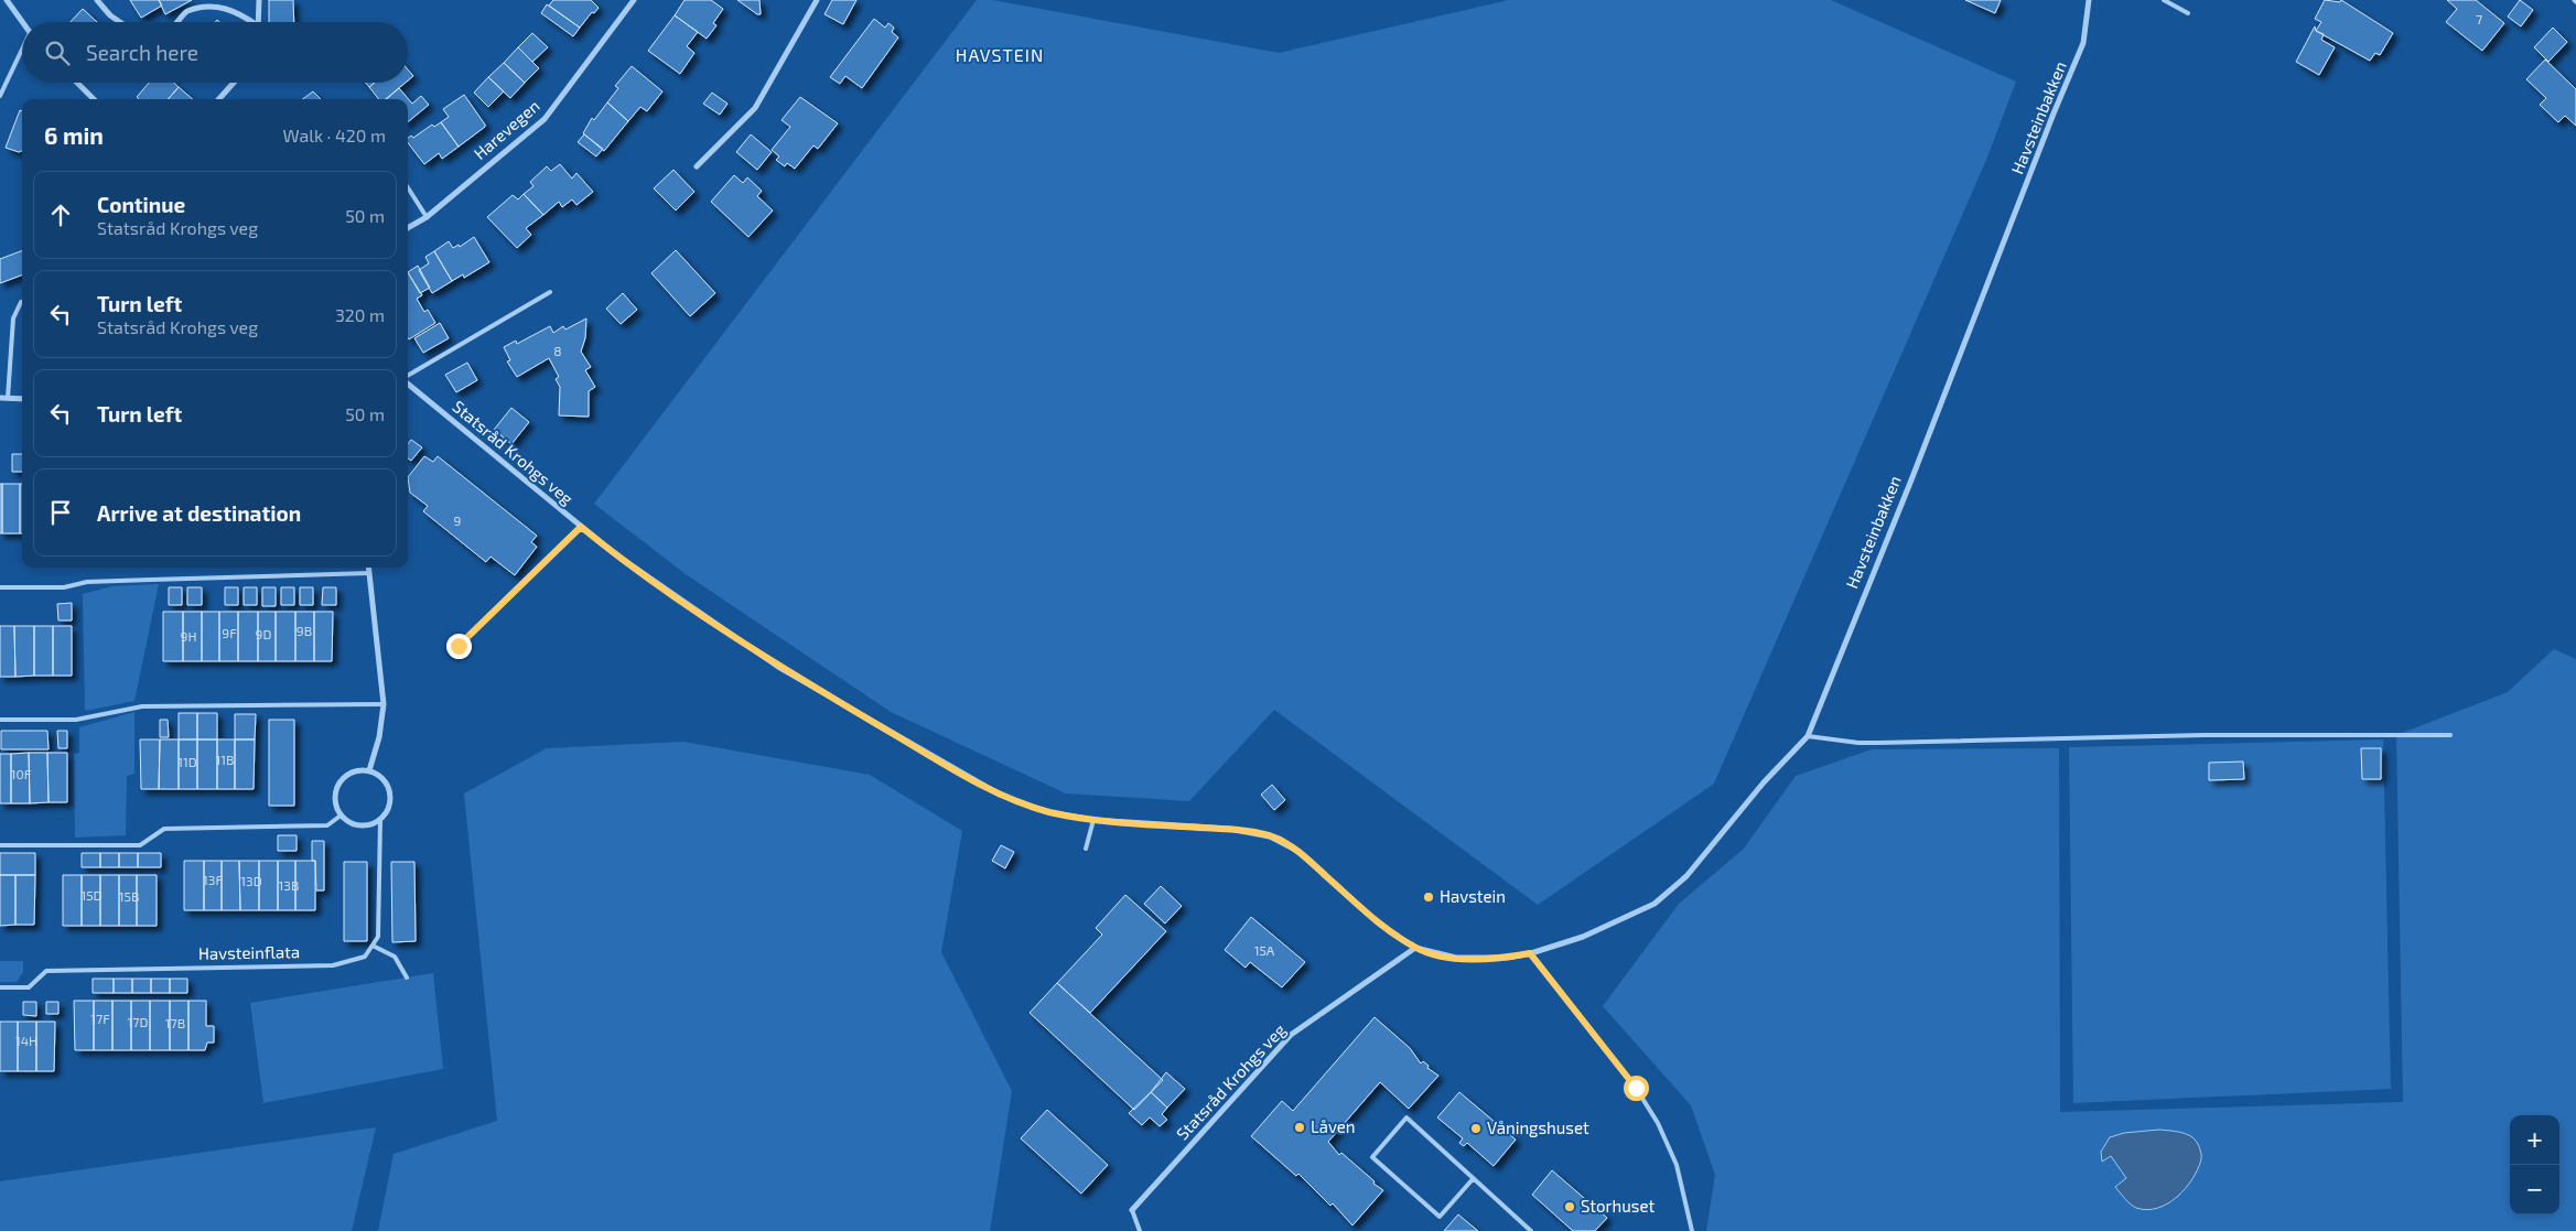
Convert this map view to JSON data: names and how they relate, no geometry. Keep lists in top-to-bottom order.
{
  "streets": {
    "street": ["Havsteinbakken", "Harevegen", "Statsråd Krohgs veg"],
    "lane": ["Havsteinflata"]
  },
  "crossings": [
    ["Havsteinbakken", "Statsråd Krohgs veg"]
  ],
  "districts": ["HAVSTEIN"],
  "places": [
    "Havstein",
    "Låven",
    "Våningshuset",
    "Storhuset"
  ],
  "house_numbers": [
    "7",
    "8",
    "9",
    "9B",
    "9F",
    "9D",
    "9H",
    "11B",
    "11D",
    "10F",
    "13F",
    "13D",
    "13B",
    "15D",
    "15B",
    "15A",
    "17F",
    "17D",
    "17B",
    "14H"
  ],
  "page": {
    "search": "Search here",
    "heading": ["6 min", "Walk · 420 m"],
    "list": [
      ["Continue", "Statsråd Krohgs veg", "50 m"],
      ["Turn left", "Statsråd Krohgs veg", "320 m"],
      ["Turn left", "50 m"],
      "Arrive at destination"
    ],
    "map_buttons": ["+", "−"]
  }
}
